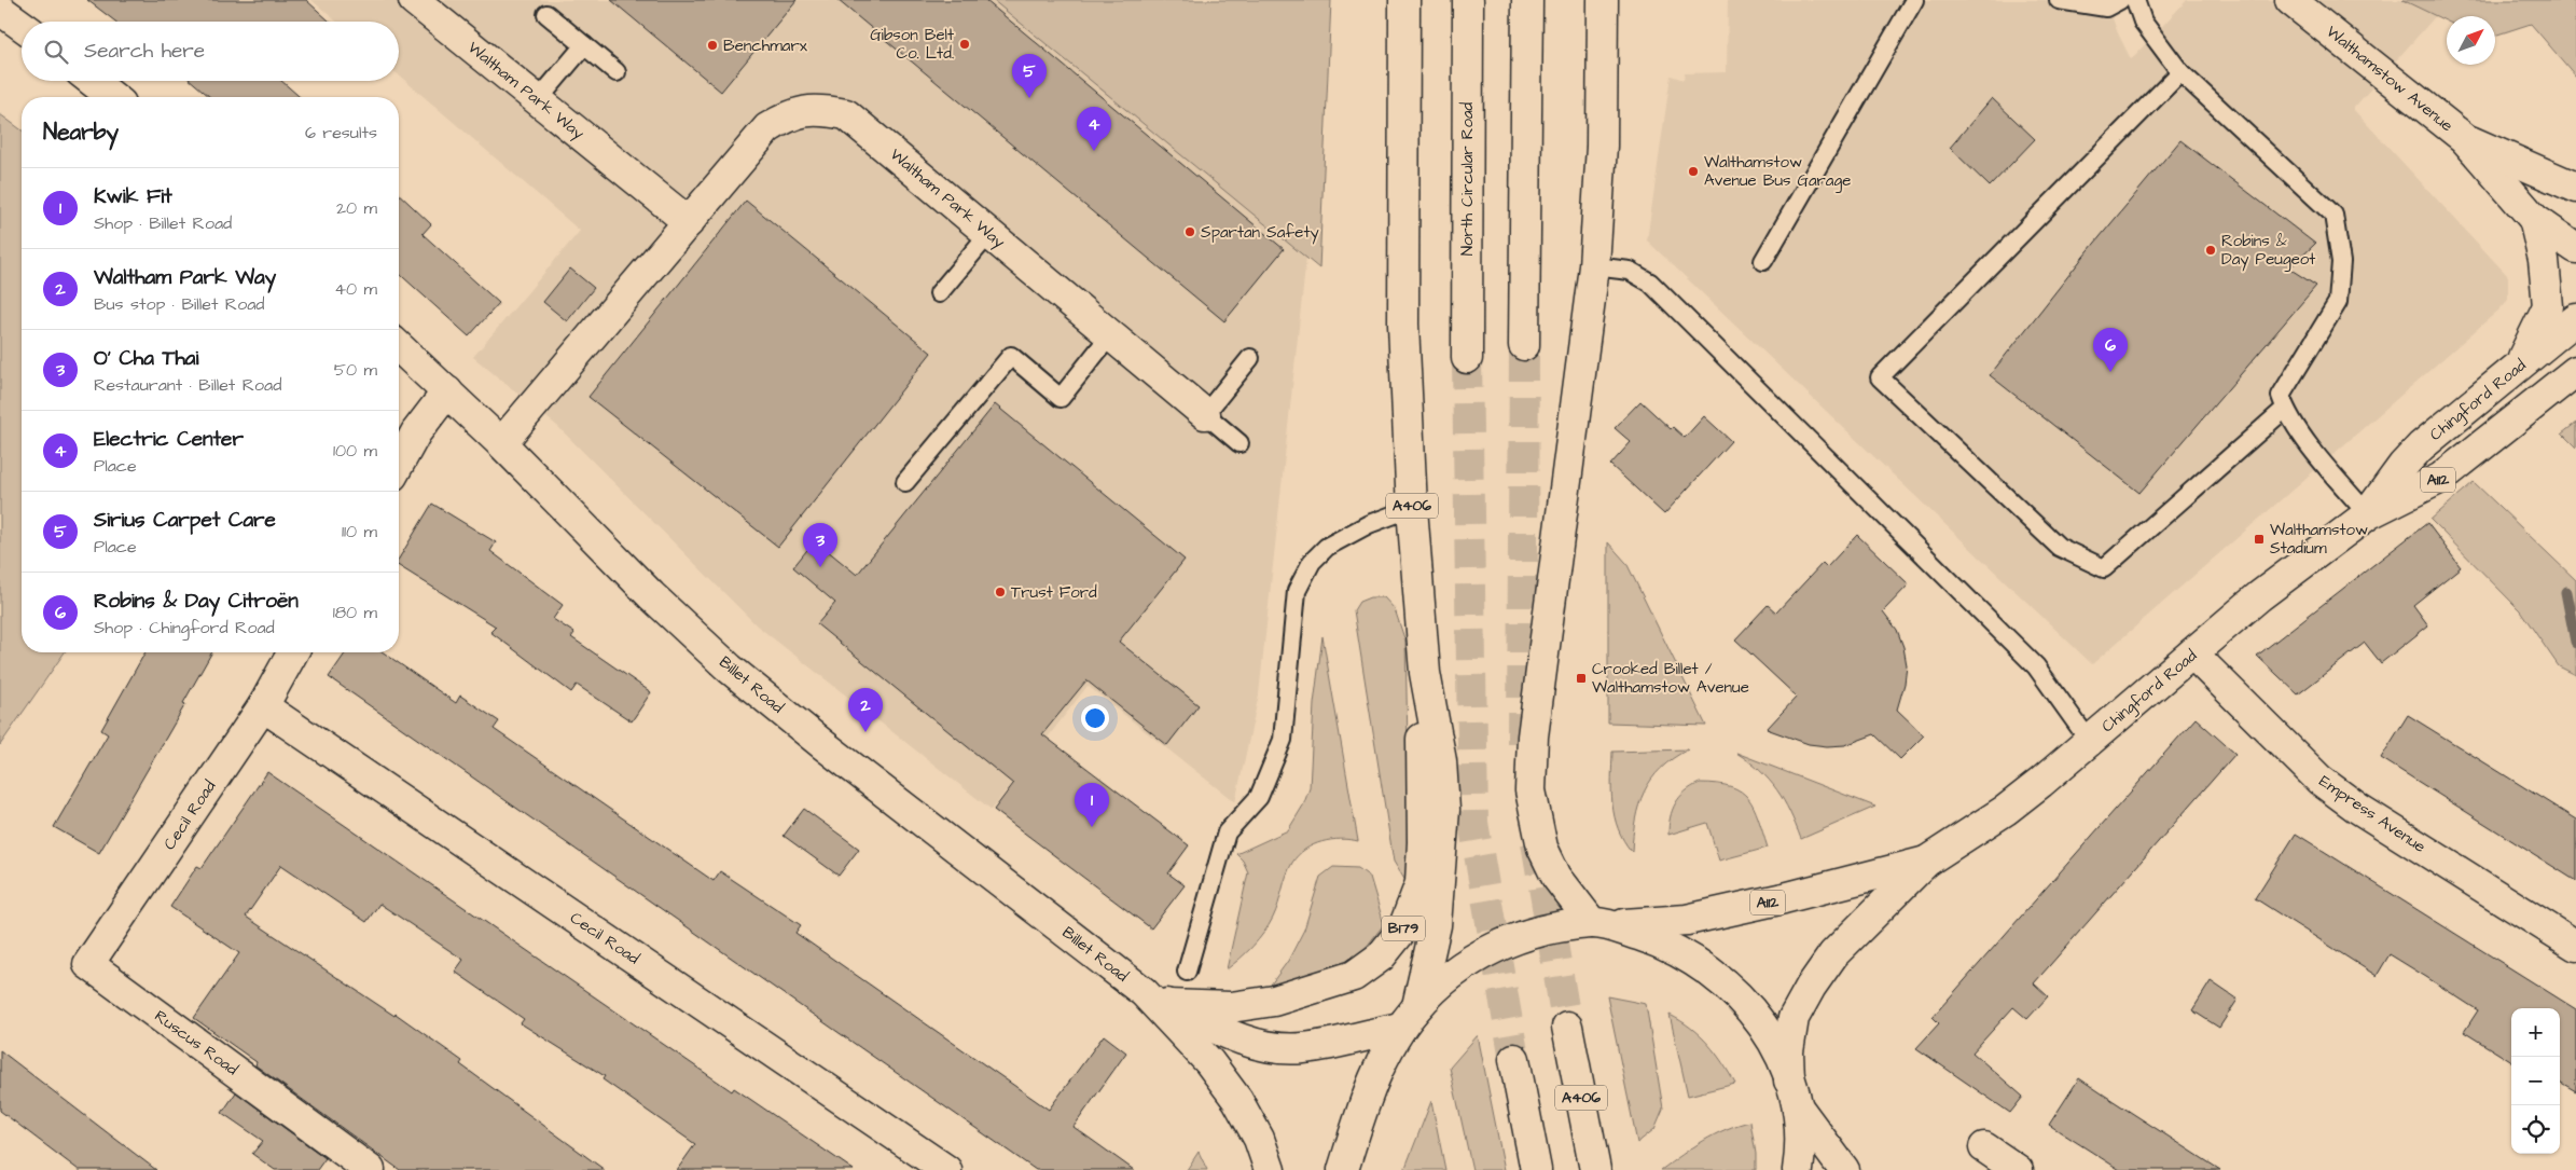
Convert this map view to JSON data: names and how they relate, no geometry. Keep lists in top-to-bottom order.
{
  "streets": {
    "main road": [
      "Walthamstow Avenue",
      "Waltham Park Way",
      "North Circular Road",
      "Chingford Road",
      "A112",
      "A406",
      "Billet Road",
      "Empress Avenue",
      "Cecil Road",
      "B179",
      "Ruscus Road"
    ]
  },
  "crossings": [
    ["Waltham Park Way", "Billet Road"],
    ["Chingford Road", "A406"],
    ["Chingford Road", "Billet Road"],
    ["Chingford Road", "Empress Avenue"],
    ["A406", "Billet Road"],
    ["A406", "B179"],
    ["Billet Road", "B179"],
    ["Cecil Road", "Ruscus Road"]
  ],
  "places": {
    "other": [
      "Gibson Belt Co. Ltd.",
      "Benchmarx",
      "Walthamstow Avenue Bus Garage",
      "Spartan Safety",
      "Robins & Day Peugeot",
      "Trust Ford"
    ],
    "transit": ["Walthamstow Stadium", "Crooked Billet / Walthamstow Avenue"]
  },
  "north": "top right",
  "page": {
    "search": "Search here",
    "pins": [
      "5",
      "4",
      "6",
      "3",
      "2",
      "1"
    ],
    "heading": ["Nearby", "6 results"],
    "list": [
      {
        "mark": "1",
        "name": "Kwik Fit",
        "note": "Shop · Billet Road",
        "value": "20 m"
      },
      {
        "mark": "2",
        "name": "Waltham Park Way",
        "note": "Bus stop · Billet Road",
        "value": "40 m"
      },
      {
        "mark": "3",
        "name": "O' Cha Thai",
        "note": "Restaurant · Billet Road",
        "value": "50 m"
      },
      {
        "mark": "4",
        "name": "Electric Center",
        "note": "Place",
        "value": "100 m"
      },
      {
        "mark": "5",
        "name": "Sirius Carpet Care",
        "note": "Place",
        "value": "110 m"
      },
      {
        "mark": "6",
        "name": "Robins & Day Citroën",
        "note": "Shop · Chingford Road",
        "value": "180 m"
      }
    ],
    "map_buttons": ["+", "−"]
  }
}
